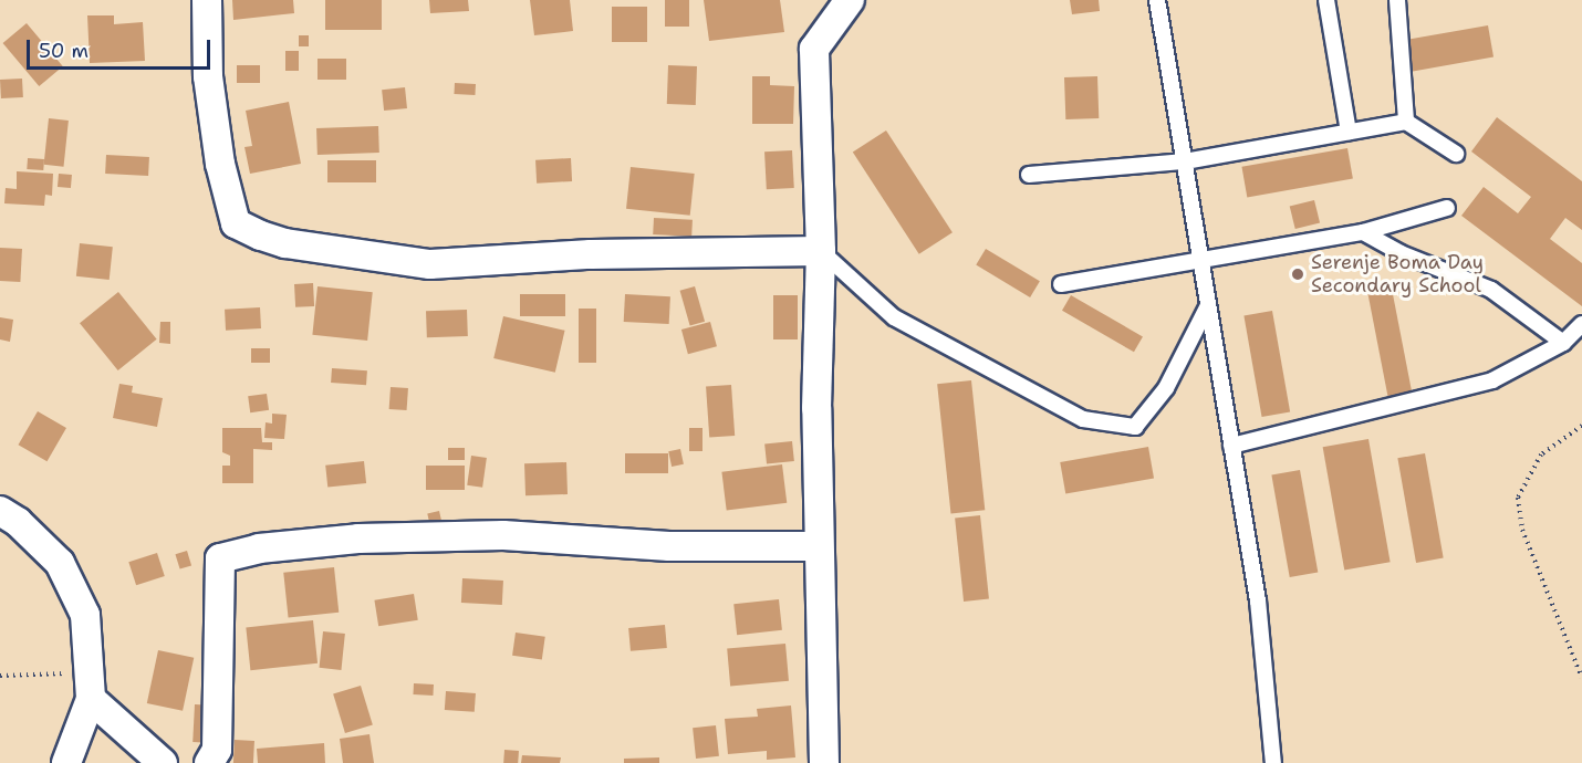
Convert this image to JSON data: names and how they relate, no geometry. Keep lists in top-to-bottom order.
{
  "places": ["Serenje Boma Day Secondary School"],
  "scale_bar": "50 m"
}
